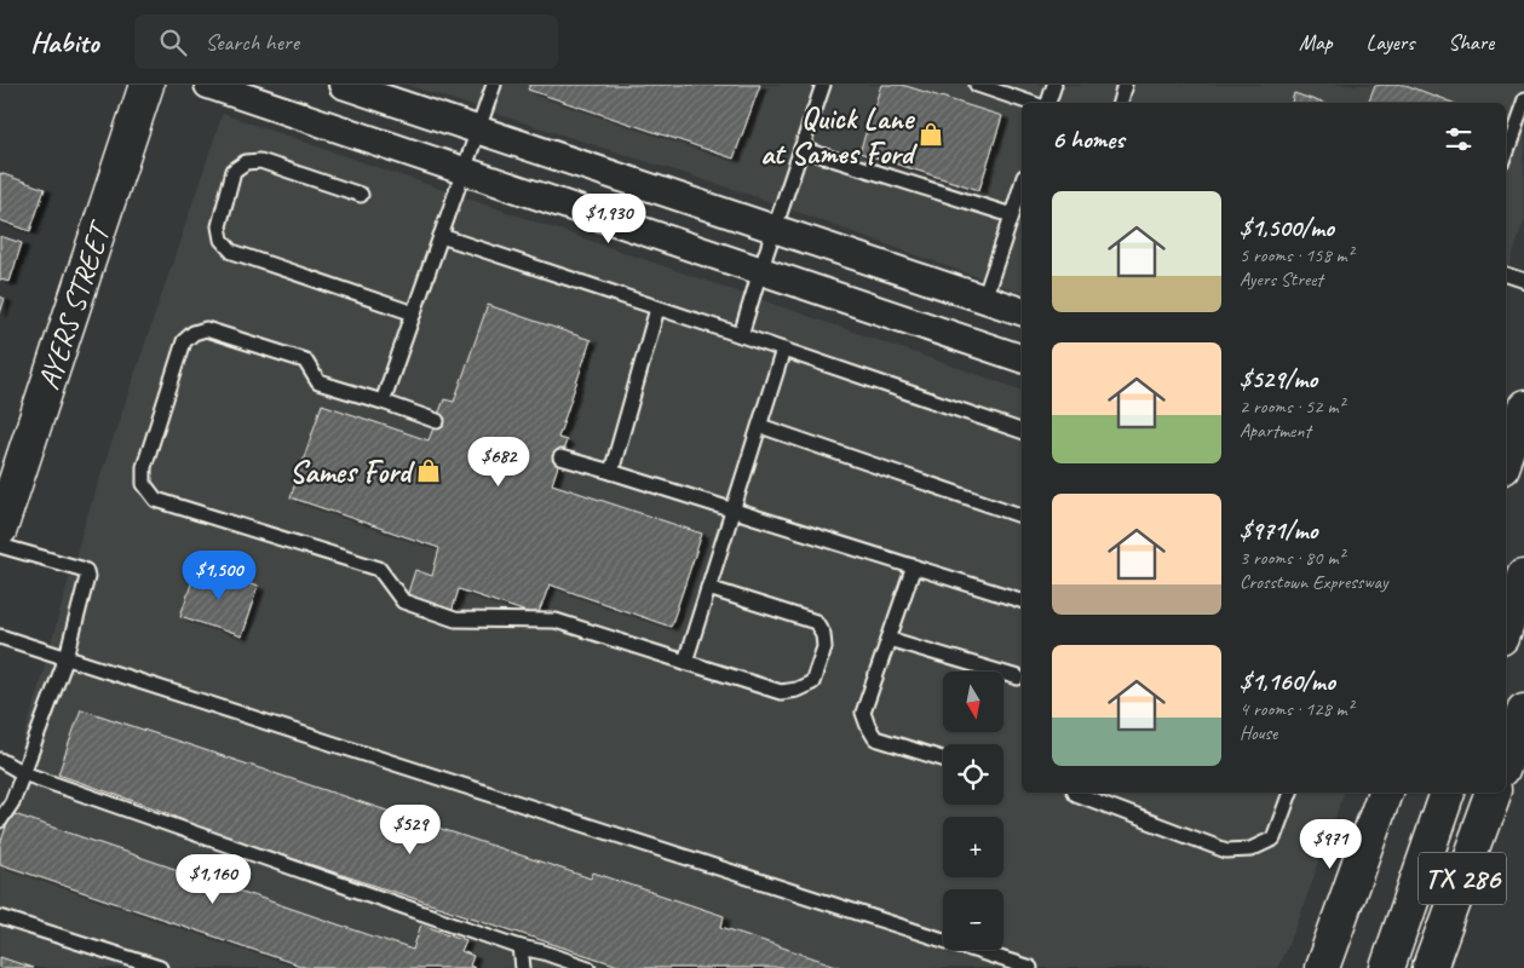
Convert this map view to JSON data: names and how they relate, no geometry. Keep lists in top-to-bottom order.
{
  "streets": {
    "main road": ["AYERS STREET", "TX 286"]
  },
  "places": {
    "shop": ["Quick Lane at Sames Ford", "Sames Ford"]
  },
  "north": "bottom",
  "page": {
    "header": "Habito",
    "search": "Search here",
    "nav": ["Map", "Layers", "Share"],
    "heading": "6 homes",
    "list": [
      {
        "name": "$1,500/mo",
        "note": "5 rooms · 158 m² · Ayers Street"
      },
      {
        "name": "$529/mo",
        "note": "2 rooms · 52 m² · Apartment"
      },
      {
        "name": "$971/mo",
        "note": "3 rooms · 80 m² · Crosstown Expressway"
      },
      {
        "name": "$1,160/mo",
        "note": "4 rooms · 128 m² · House"
      }
    ],
    "price": [
      "$1,930",
      "$682",
      "$1,500",
      "$529",
      "$971",
      "$1,160"
    ],
    "map_buttons": ["+", "−"]
  }
}
